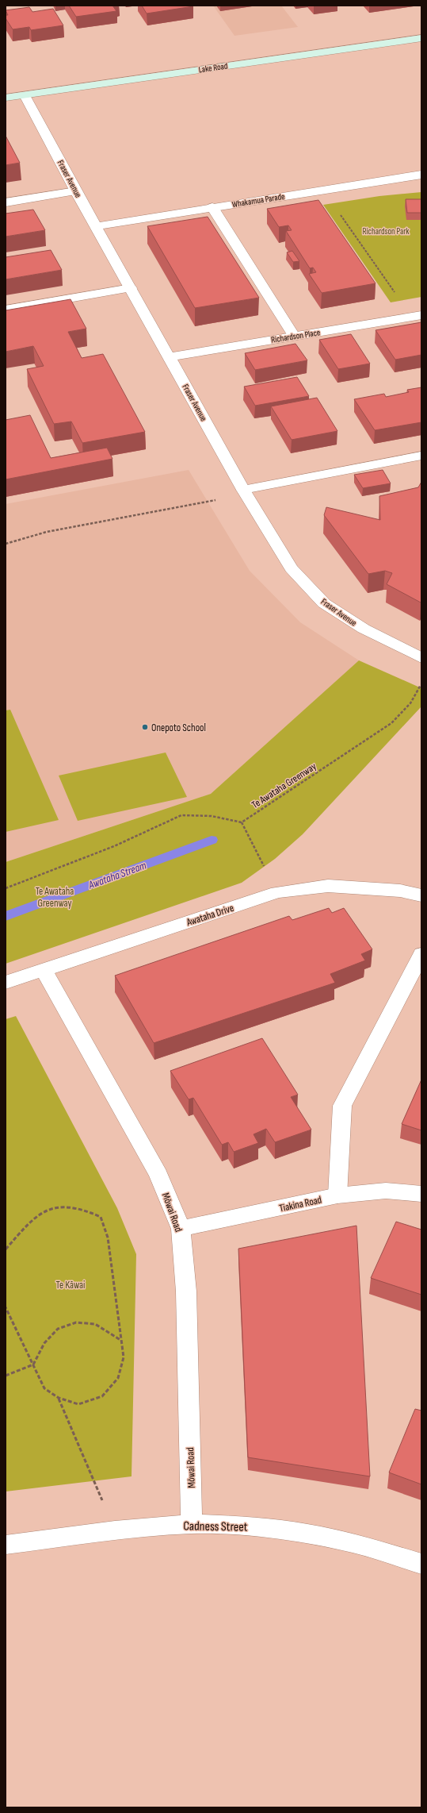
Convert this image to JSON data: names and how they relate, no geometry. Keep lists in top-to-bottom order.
{
  "streets": {
    "main road": ["Lake Road"],
    "street": [
      "Fraser Avenue",
      "Whakamua Parade",
      "Richardson Place",
      "Awataha Drive",
      "Tiakina Road",
      "Mōwai Road",
      "Cadness Street"
    ],
    "path": ["Te Awataha Greenway"]
  },
  "crossings": [
    ["Lake Road", "Fraser Avenue"],
    ["Fraser Avenue", "Whakamua Parade"],
    ["Fraser Avenue", "Richardson Place"],
    ["Awataha Drive", "Mōwai Road"],
    ["Tiakina Road", "Mōwai Road"],
    ["Mōwai Road", "Cadness Street"]
  ],
  "water": ["Awataha Stream"],
  "parks": ["Richardson Park", "Te Awataha Greenway", "Te Kāwai"],
  "places": ["Onepoto School"]
}
